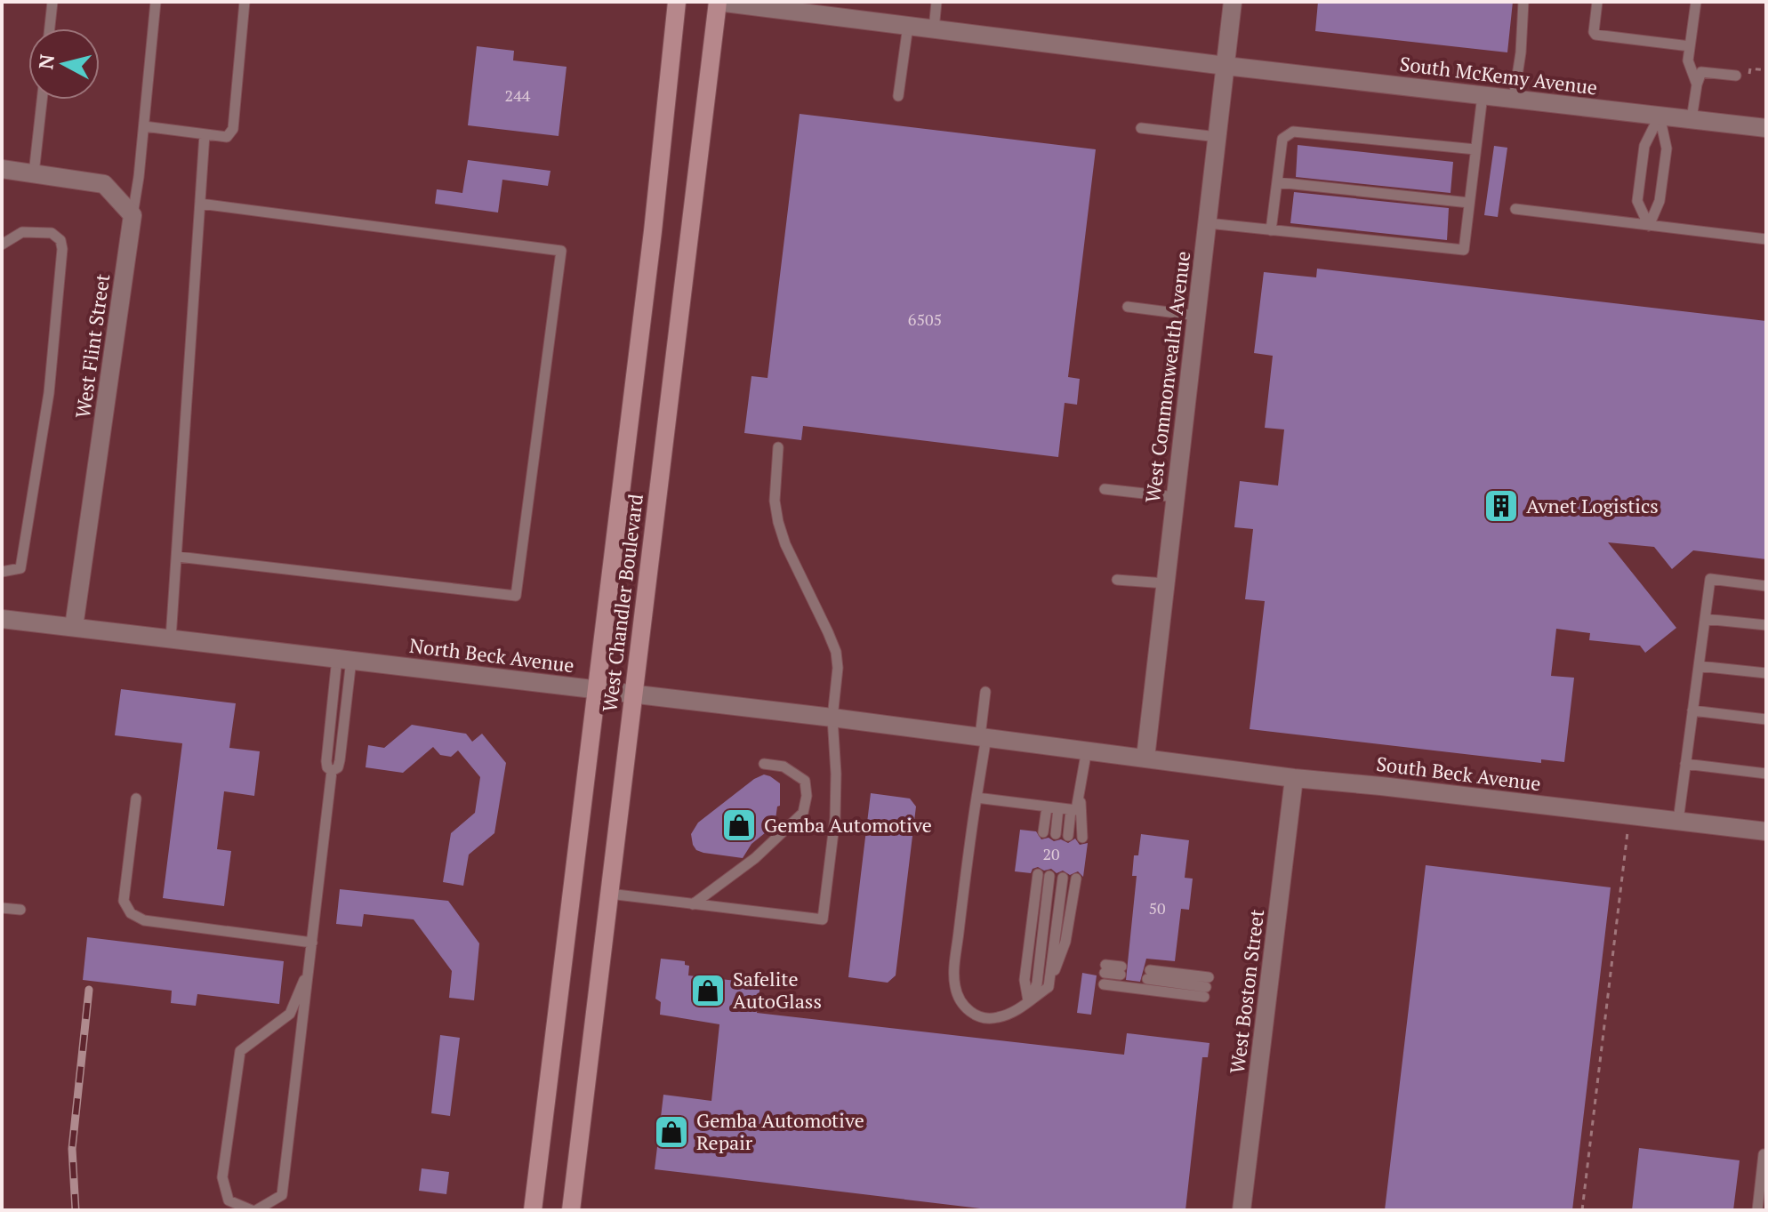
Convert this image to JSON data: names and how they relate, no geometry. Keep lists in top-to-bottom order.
{
  "streets": {
    "main road": ["West Chandler Boulevard"],
    "street": [
      "South McKemy Avenue",
      "West Flint Street",
      "West Commonwealth Avenue",
      "North Beck Avenue",
      "South Beck Avenue",
      "West Boston Street"
    ]
  },
  "crossings": [
    ["South McKemy Avenue", "West Commonwealth Avenue"],
    ["South McKemy Avenue", "West Chandler Boulevard"],
    ["West Flint Street", "North Beck Avenue"],
    ["West Commonwealth Avenue", "North Beck Avenue"],
    ["West Commonwealth Avenue", "South Beck Avenue"],
    ["West Chandler Boulevard", "North Beck Avenue"],
    ["North Beck Avenue", "South Beck Avenue"],
    ["South Beck Avenue", "West Boston Street"]
  ],
  "places": {
    "building": ["Avnet Logistics"],
    "shop": ["Gemba Automotive", "Safelite AutoGlass", "Gemba Automotive Repair"]
  },
  "house_numbers": [
    "244",
    "6505",
    "20",
    "50"
  ],
  "north": "left"
}
